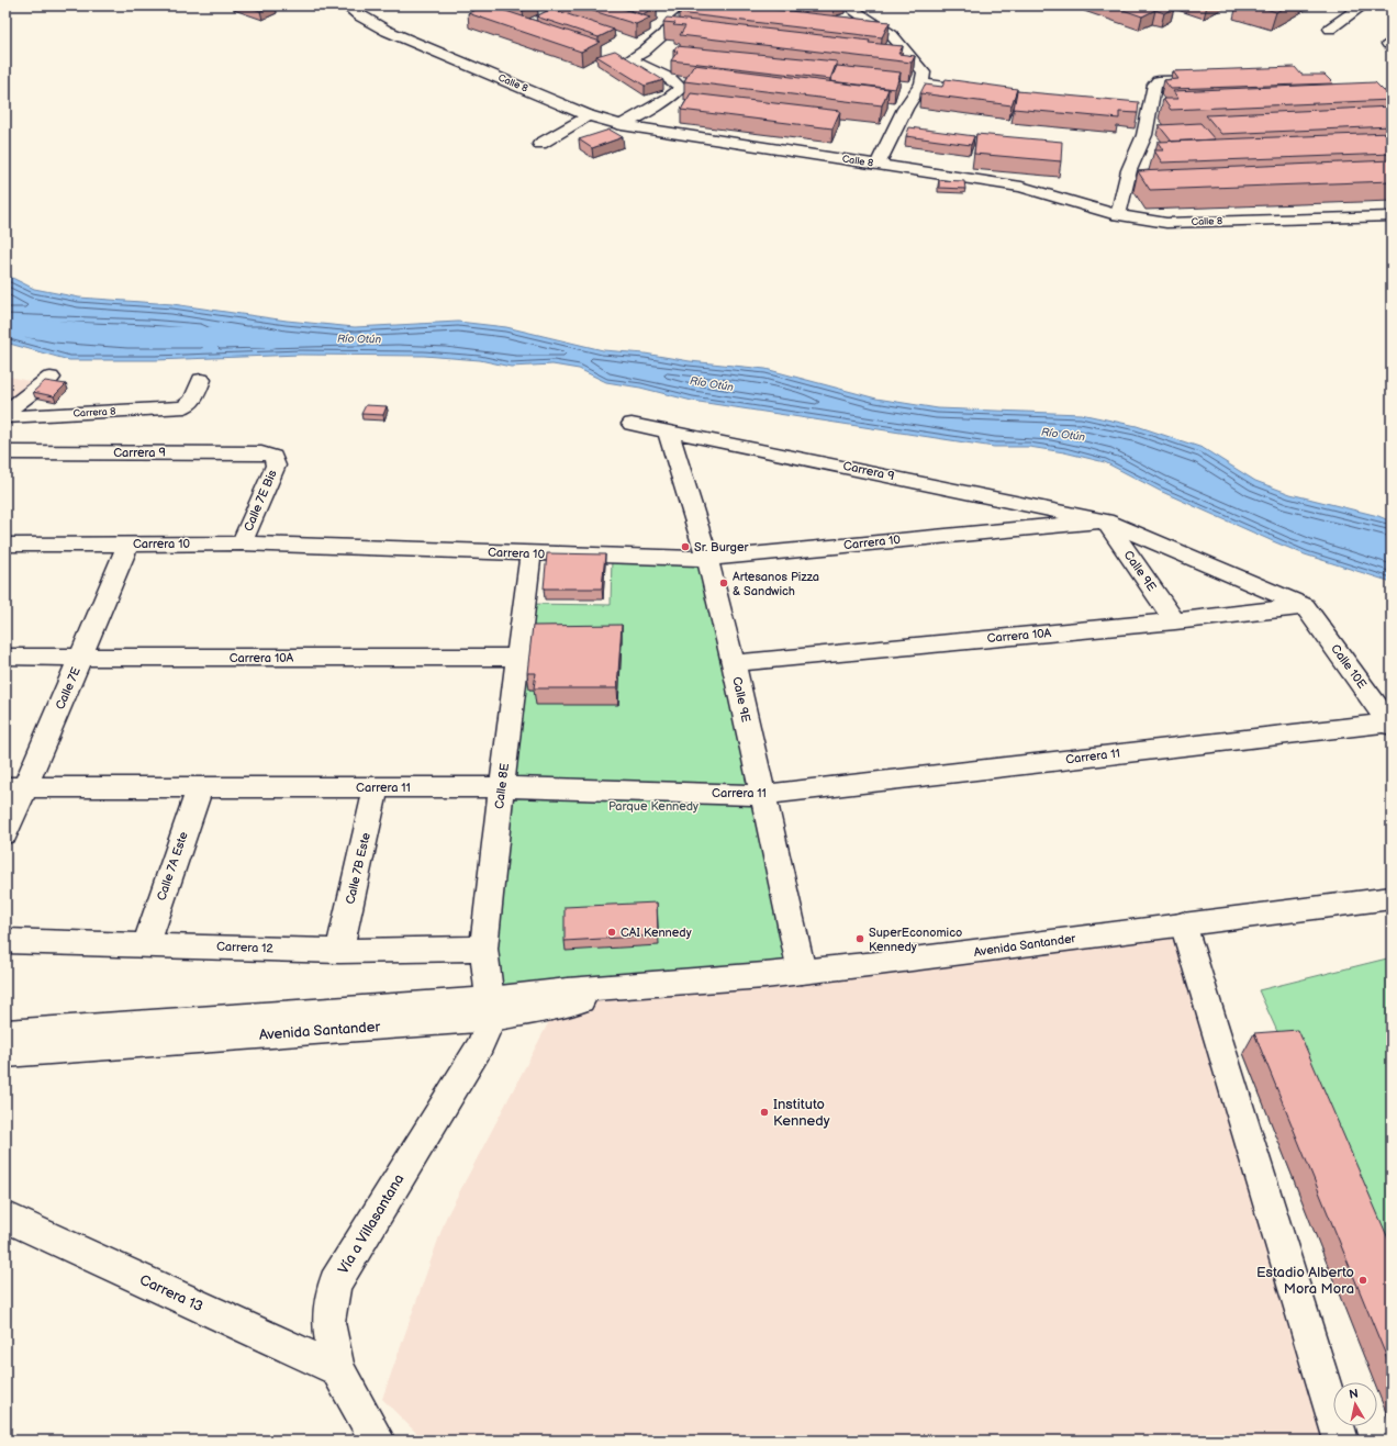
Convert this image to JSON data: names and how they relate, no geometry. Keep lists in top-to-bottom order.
{
  "streets": {
    "street": [
      "Calle 8",
      "Carrera 8",
      "Carrera 9",
      "Calle 7E Bis",
      "Carrera 10",
      "Calle 9E",
      "Carrera 10A",
      "Calle 10E",
      "Calle 7E",
      "Carrera 11",
      "Calle 8E",
      "Calle 7A Este",
      "Calle 7B Este",
      "Avenida Santander",
      "Carrera 12",
      "Vía a Villasantana",
      "Carrera 13"
    ]
  },
  "crossings": [
    ["Carrera 9", "Calle 7E Bis"],
    ["Carrera 9", "Carrera 10"],
    ["Carrera 9", "Calle 9E"],
    ["Carrera 9", "Carrera 10A"],
    ["Carrera 9", "Calle 10E"],
    ["Calle 7E Bis", "Carrera 10"],
    ["Carrera 10", "Calle 9E"],
    ["Carrera 10", "Calle 7E"],
    ["Carrera 10", "Calle 8E"],
    ["Calle 9E", "Carrera 10A"],
    ["Calle 9E", "Carrera 11"],
    ["Calle 9E", "Avenida Santander"],
    ["Carrera 10A", "Calle 10E"],
    ["Carrera 10A", "Calle 7E"],
    ["Carrera 10A", "Calle 8E"],
    ["Calle 10E", "Carrera 11"],
    ["Calle 7E", "Carrera 11"],
    ["Carrera 11", "Calle 8E"],
    ["Carrera 11", "Calle 7A Este"],
    ["Carrera 11", "Calle 7B Este"],
    ["Calle 8E", "Avenida Santander"],
    ["Calle 8E", "Carrera 12"],
    ["Calle 8E", "Vía a Villasantana"],
    ["Calle 7A Este", "Carrera 12"],
    ["Calle 7B Este", "Carrera 12"],
    ["Avenida Santander", "Vía a Villasantana"],
    ["Vía a Villasantana", "Carrera 13"]
  ],
  "water": ["Río Otún"],
  "parks": ["Parque Kennedy"],
  "places": [
    "Sr. Burger",
    "Artesanos Pizza & Sandwich",
    "CAI Kennedy",
    "SuperEconomico Kennedy",
    "Instituto Kennedy",
    "Estadio Alberto Mora Mora"
  ],
  "north": "top"
}
